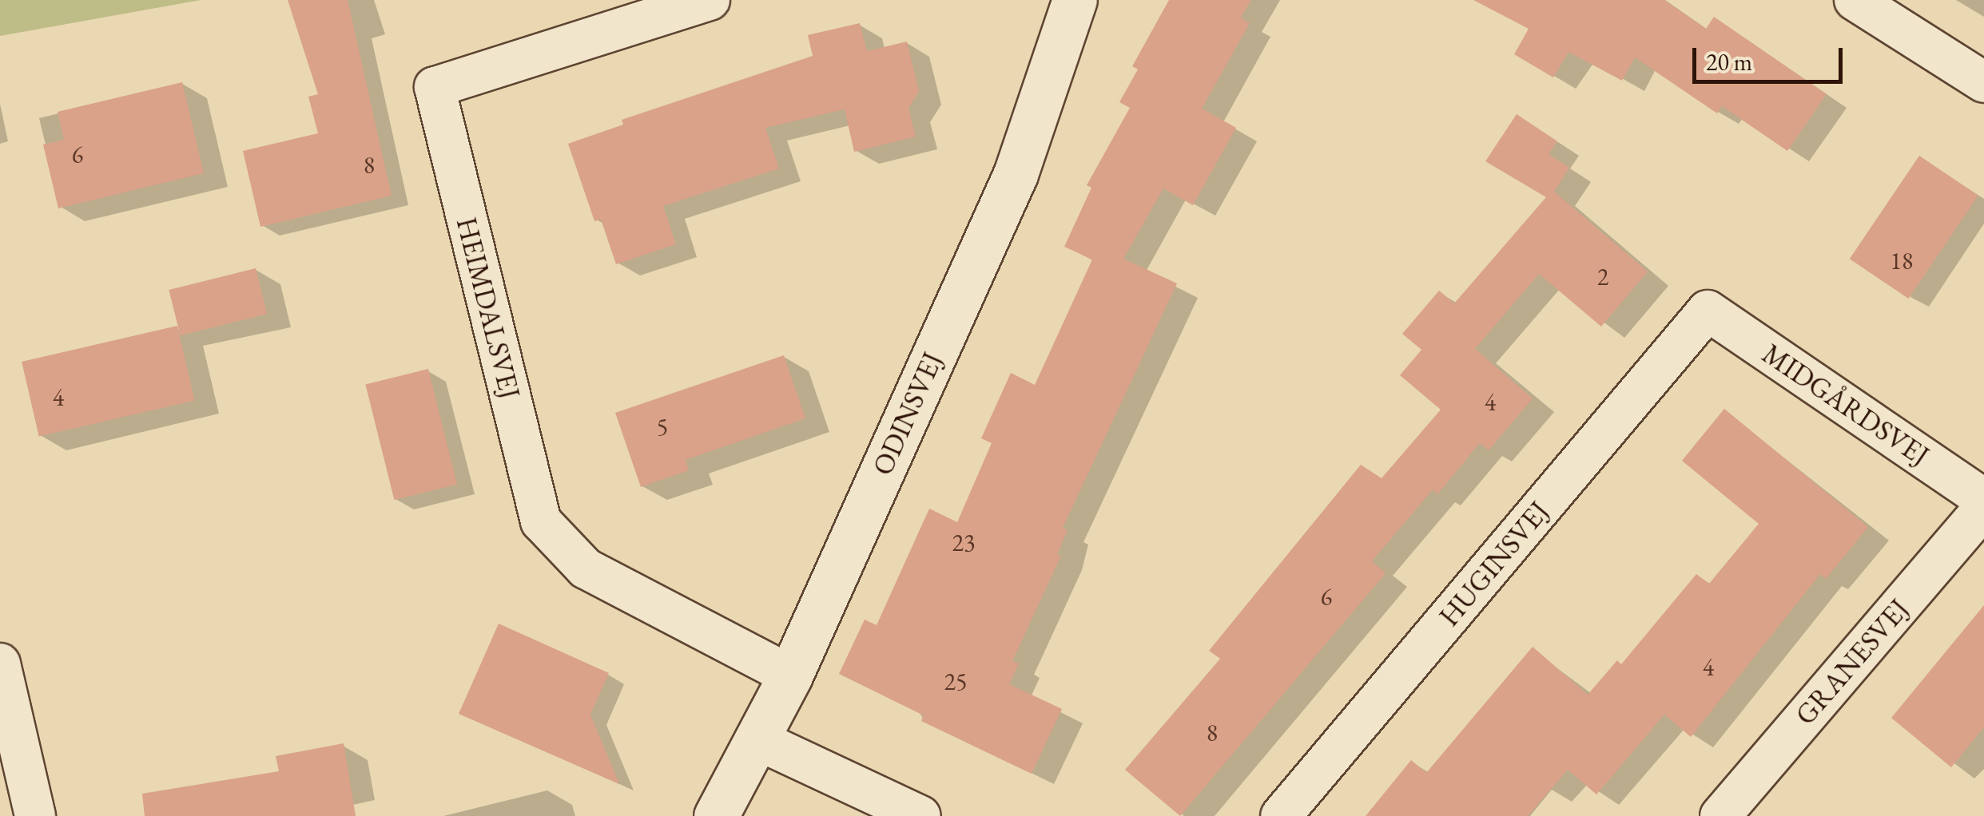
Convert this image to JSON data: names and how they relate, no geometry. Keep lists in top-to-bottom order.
{
  "streets": {
    "street": [
      "HEIMDALSVEJ",
      "MIDGÅRDSVEJ",
      "ODINSVEJ",
      "HUGINSVEJ",
      "GRANESVEJ"
    ]
  },
  "crossings": [
    ["HEIMDALSVEJ", "ODINSVEJ"],
    ["MIDGÅRDSVEJ", "HUGINSVEJ"]
  ],
  "house_numbers": [
    "6",
    "8",
    "18",
    "2",
    "4",
    "4",
    "5",
    "23",
    "6",
    "4",
    "25",
    "8"
  ],
  "scale_bar": "20 m"
}
